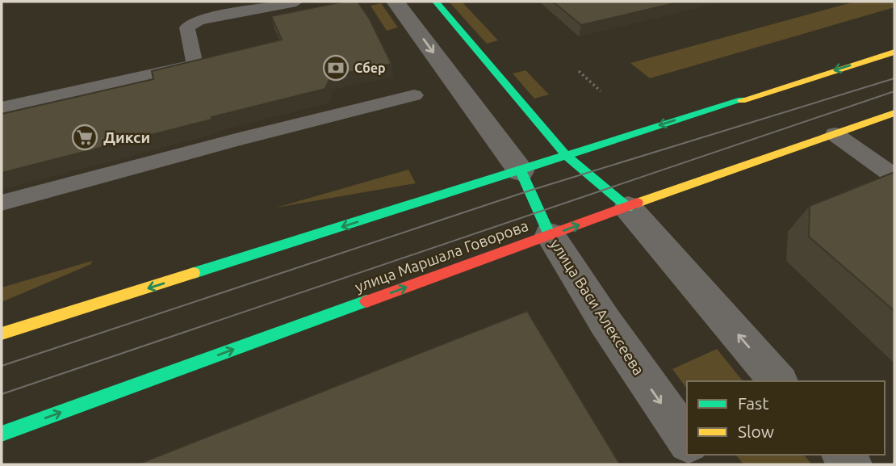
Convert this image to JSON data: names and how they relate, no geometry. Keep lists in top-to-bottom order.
{
  "streets": {
    "main road": ["улица Маршала Говорова", "улица Васи Алексеева"]
  },
  "crossings": [
    ["улица Маршала Говорова", "улица Васи Алексеева"]
  ],
  "places": {
    "bank": ["Сбер"],
    "supermarket": ["Дикси"]
  },
  "legend": ["Fast", "Slow"]
}
